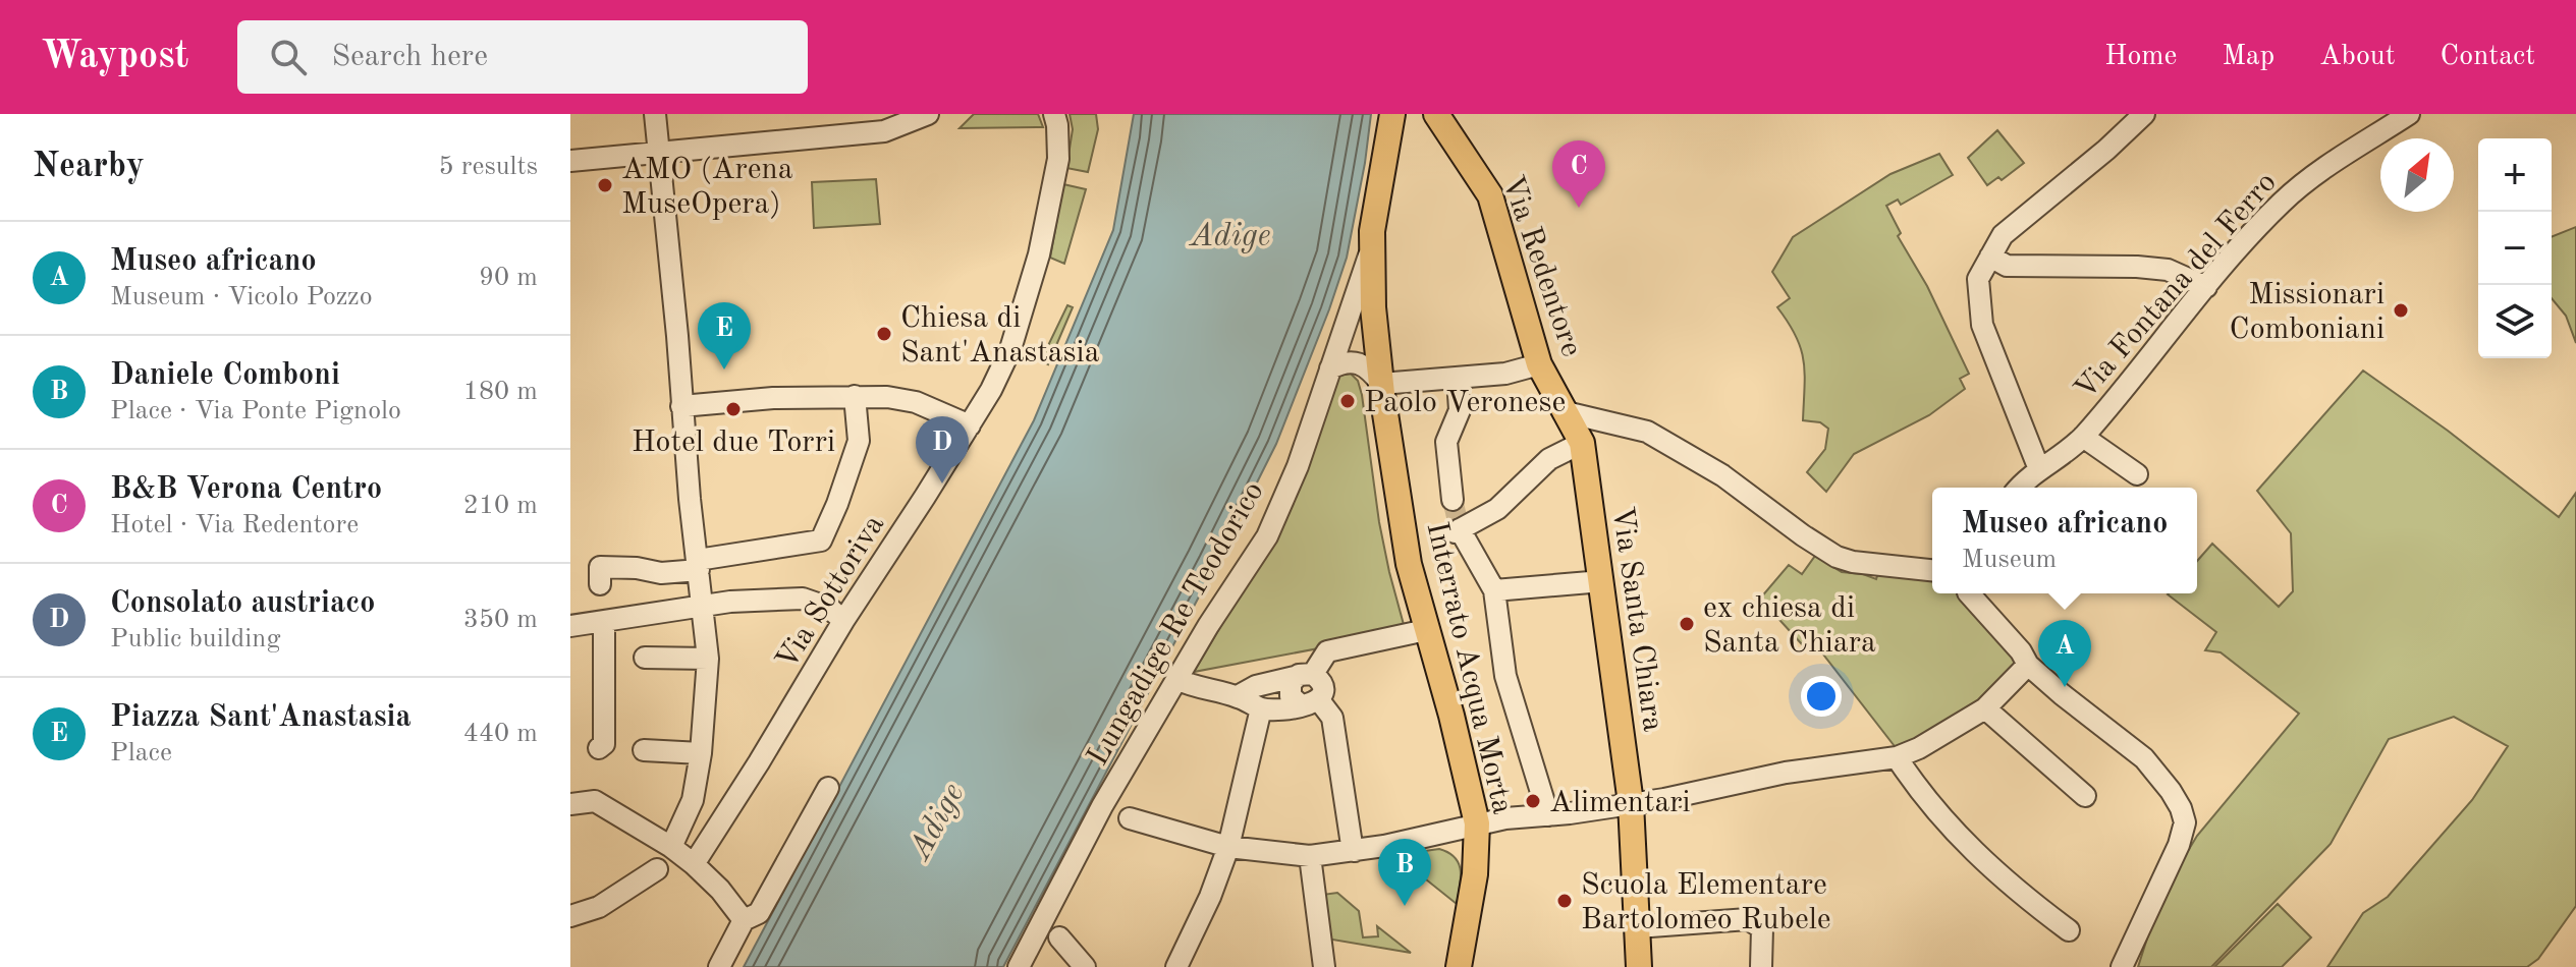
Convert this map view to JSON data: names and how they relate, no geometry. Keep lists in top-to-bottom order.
{
  "streets": {
    "main road": ["Via Redentore", "Via Santa Chiara", "Interrato Acqua Morta"],
    "street": ["Via Fontana del Ferro", "Via Sottoriva", "Lungadige Re Teodorico"]
  },
  "crossings": [
    ["Via Redentore", "Via Santa Chiara"],
    ["Lungadige Re Teodorico", "Interrato Acqua Morta"]
  ],
  "water": ["Adige"],
  "places": [
    "AMO (Arena MuseOpera)",
    "Missionari Comboniani",
    "Chiesa di Sant'Anastasia",
    "Paolo Veronese",
    "Hotel due Torri",
    "ex chiesa di Santa Chiara",
    "Alimentari",
    "Scuola Elementare Bartolomeo Rubele"
  ],
  "north": "top right",
  "page": {
    "header": "Waypost",
    "search": "Search here",
    "nav": [
      "Home",
      "Map",
      "About",
      "Contact"
    ],
    "heading": ["Nearby", "5 results"],
    "map_buttons": ["+", "−"],
    "pins": [
      "C",
      "E",
      "D",
      "A",
      "B"
    ],
    "list": [
      {
        "mark": "A",
        "name": "Museo africano",
        "note": "Museum · Vicolo Pozzo",
        "value": "90 m"
      },
      {
        "mark": "B",
        "name": "Daniele Comboni",
        "note": "Place · Via Ponte Pignolo",
        "value": "180 m"
      },
      {
        "mark": "C",
        "name": "B&B Verona Centro",
        "note": "Hotel · Via Redentore",
        "value": "210 m"
      },
      {
        "mark": "D",
        "name": "Consolato austriaco",
        "note": "Public building",
        "value": "350 m"
      },
      {
        "mark": "E",
        "name": "Piazza Sant'Anastasia",
        "note": "Place",
        "value": "440 m"
      }
    ],
    "popup": ["Museo africano", "Museum"]
  }
}
